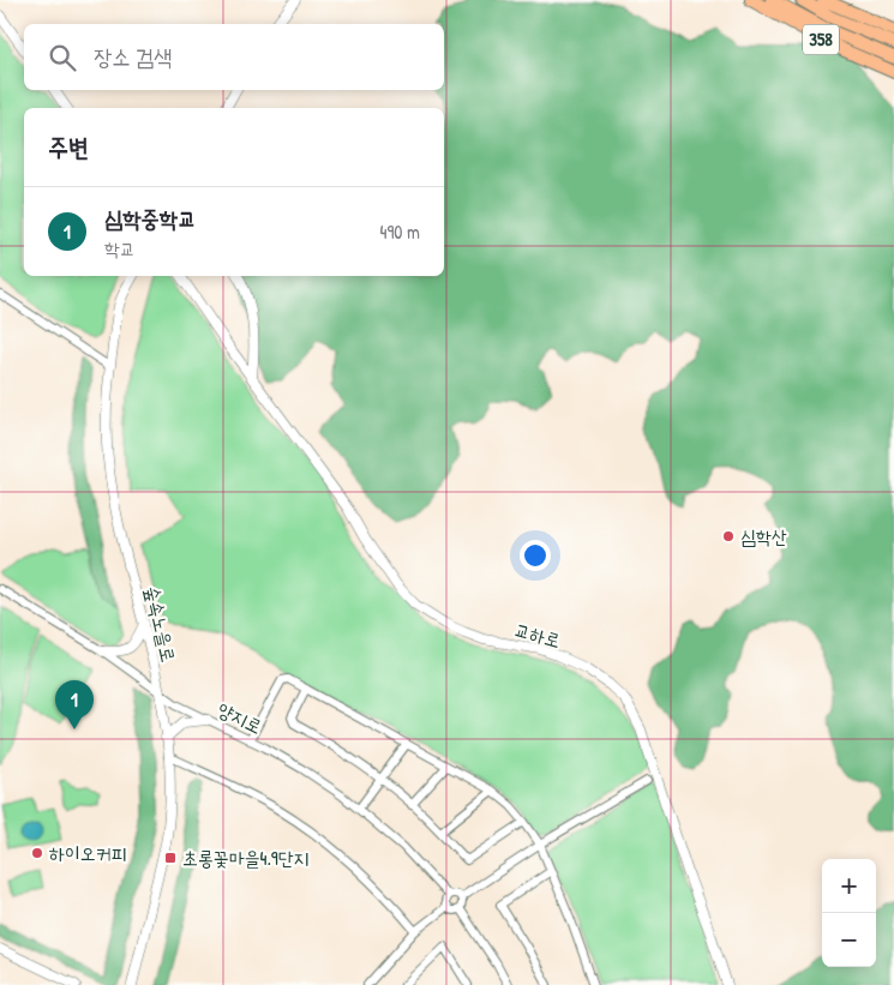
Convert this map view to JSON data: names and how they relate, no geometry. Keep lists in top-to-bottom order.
{
  "streets": {
    "highway": ["358"],
    "street": ["숲속노을로", "교하로", "양지로"]
  },
  "crossings": [
    ["숲속노을로", "양지로"]
  ],
  "places": {
    "other": ["심학산", "하이오커피"],
    "transit": ["초롱꽃마을4.9단지"]
  },
  "page": {
    "search": "장소 검색",
    "heading": "주변",
    "list": [
      {
        "mark": "1",
        "name": "심학중학교",
        "note": "학교",
        "value": "490 m"
      }
    ],
    "pins": "1",
    "map_buttons": ["+", "−"]
  }
}
